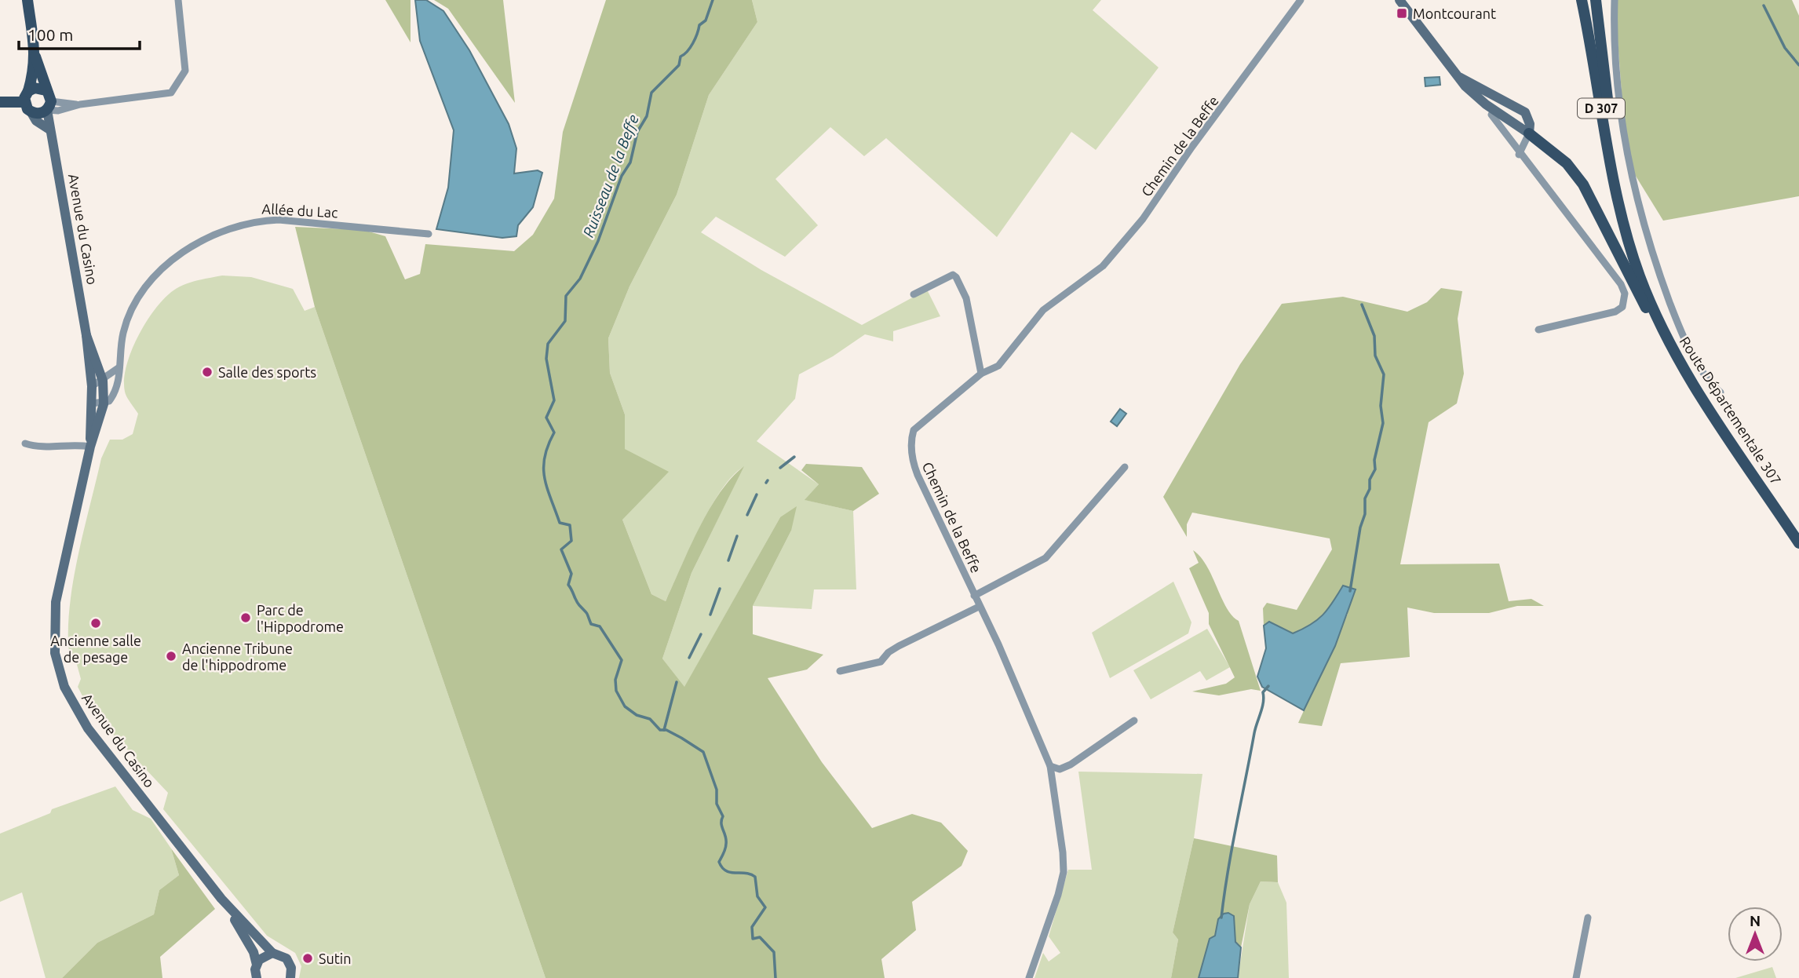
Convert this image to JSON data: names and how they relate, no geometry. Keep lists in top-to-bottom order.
{
  "streets": {
    "main road": ["D 307", "Route Départementale 307"],
    "street": ["Chemin de la Beffe", "Allée du Lac", "Avenue du Casino"]
  },
  "water": ["Ruisseau de la Beffe"],
  "places": {
    "transit": ["Montcourant"],
    "other": [
      "Salle des sports",
      "Parc de l'Hippodrome",
      "Ancienne salle de pesage",
      "Ancienne Tribune de l'hippodrome",
      "Sutin"
    ]
  },
  "scale_bar": "100 m",
  "north": "top"
}
